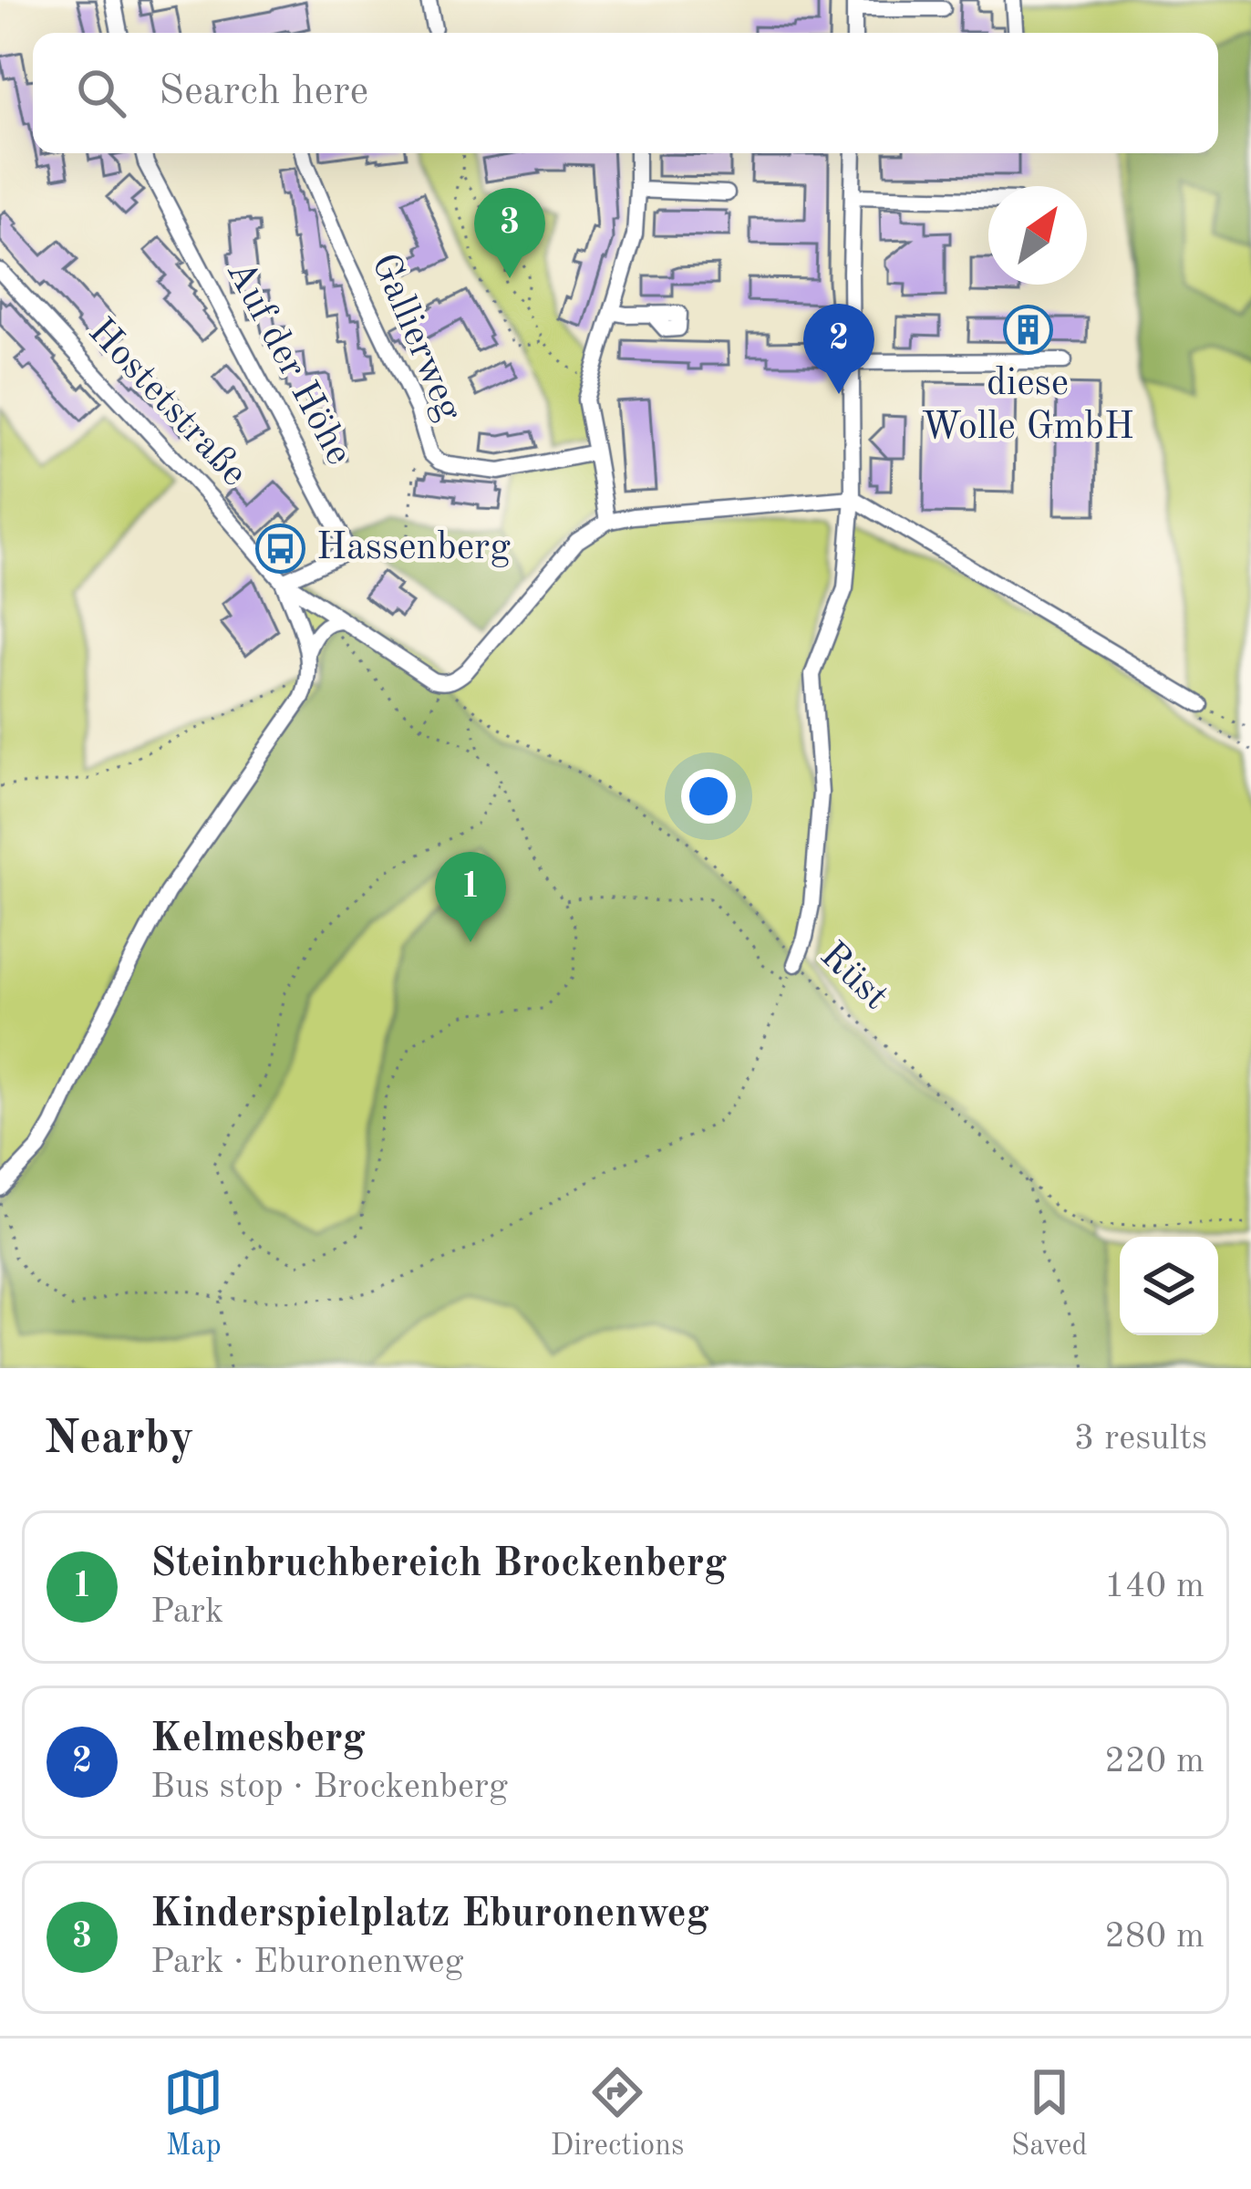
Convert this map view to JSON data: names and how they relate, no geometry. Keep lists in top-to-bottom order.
{
  "streets": {
    "street": ["Gallierweg", "Auf der Höhe", "Hostetstraße"],
    "path": ["Rüst"]
  },
  "crossings": [
    ["Hostetstraße", "Rüst"]
  ],
  "places": {
    "building": ["diese Wolle GmbH"],
    "bus stop": ["Hassenberg"]
  },
  "north": "top right",
  "page": {
    "search": "Search here",
    "pins": ["3", "2", "1"],
    "heading": ["Nearby", "3 results"],
    "list": [
      {
        "mark": "1",
        "name": "Steinbruchbereich Brockenberg",
        "note": "Park",
        "value": "140 m"
      },
      {
        "mark": "2",
        "name": "Kelmesberg",
        "note": "Bus stop · Brockenberg",
        "value": "220 m"
      },
      {
        "mark": "3",
        "name": "Kinderspielplatz Eburonenweg",
        "note": "Park · Eburonenweg",
        "value": "280 m"
      }
    ],
    "nav": ["Map", "Directions", "Saved"]
  }
}
